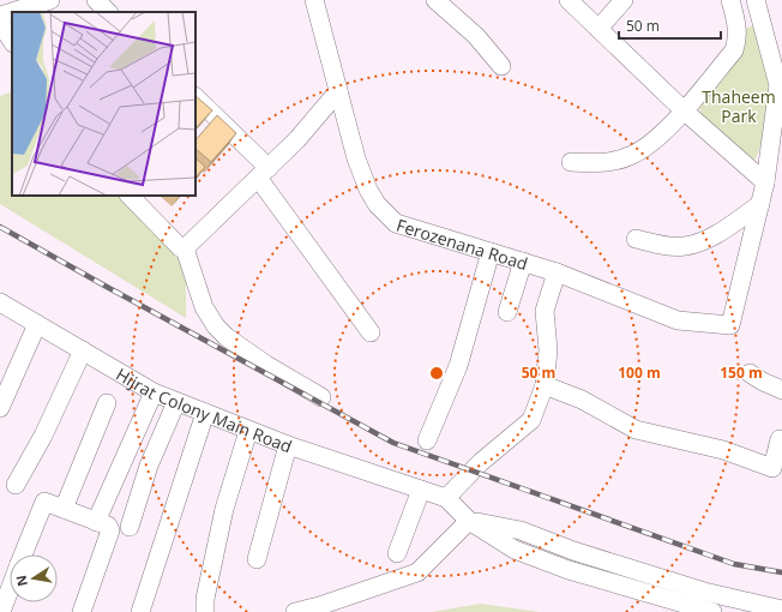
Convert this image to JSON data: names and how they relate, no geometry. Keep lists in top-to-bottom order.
{
  "streets": {
    "street": ["Ferozenana Road", "Hijrat Colony Main Road"]
  },
  "parks": ["Thaheem Park"],
  "scale_bar": "50 m",
  "north": "left",
  "rings": ["50 m", "100 m", "150 m"]
}
